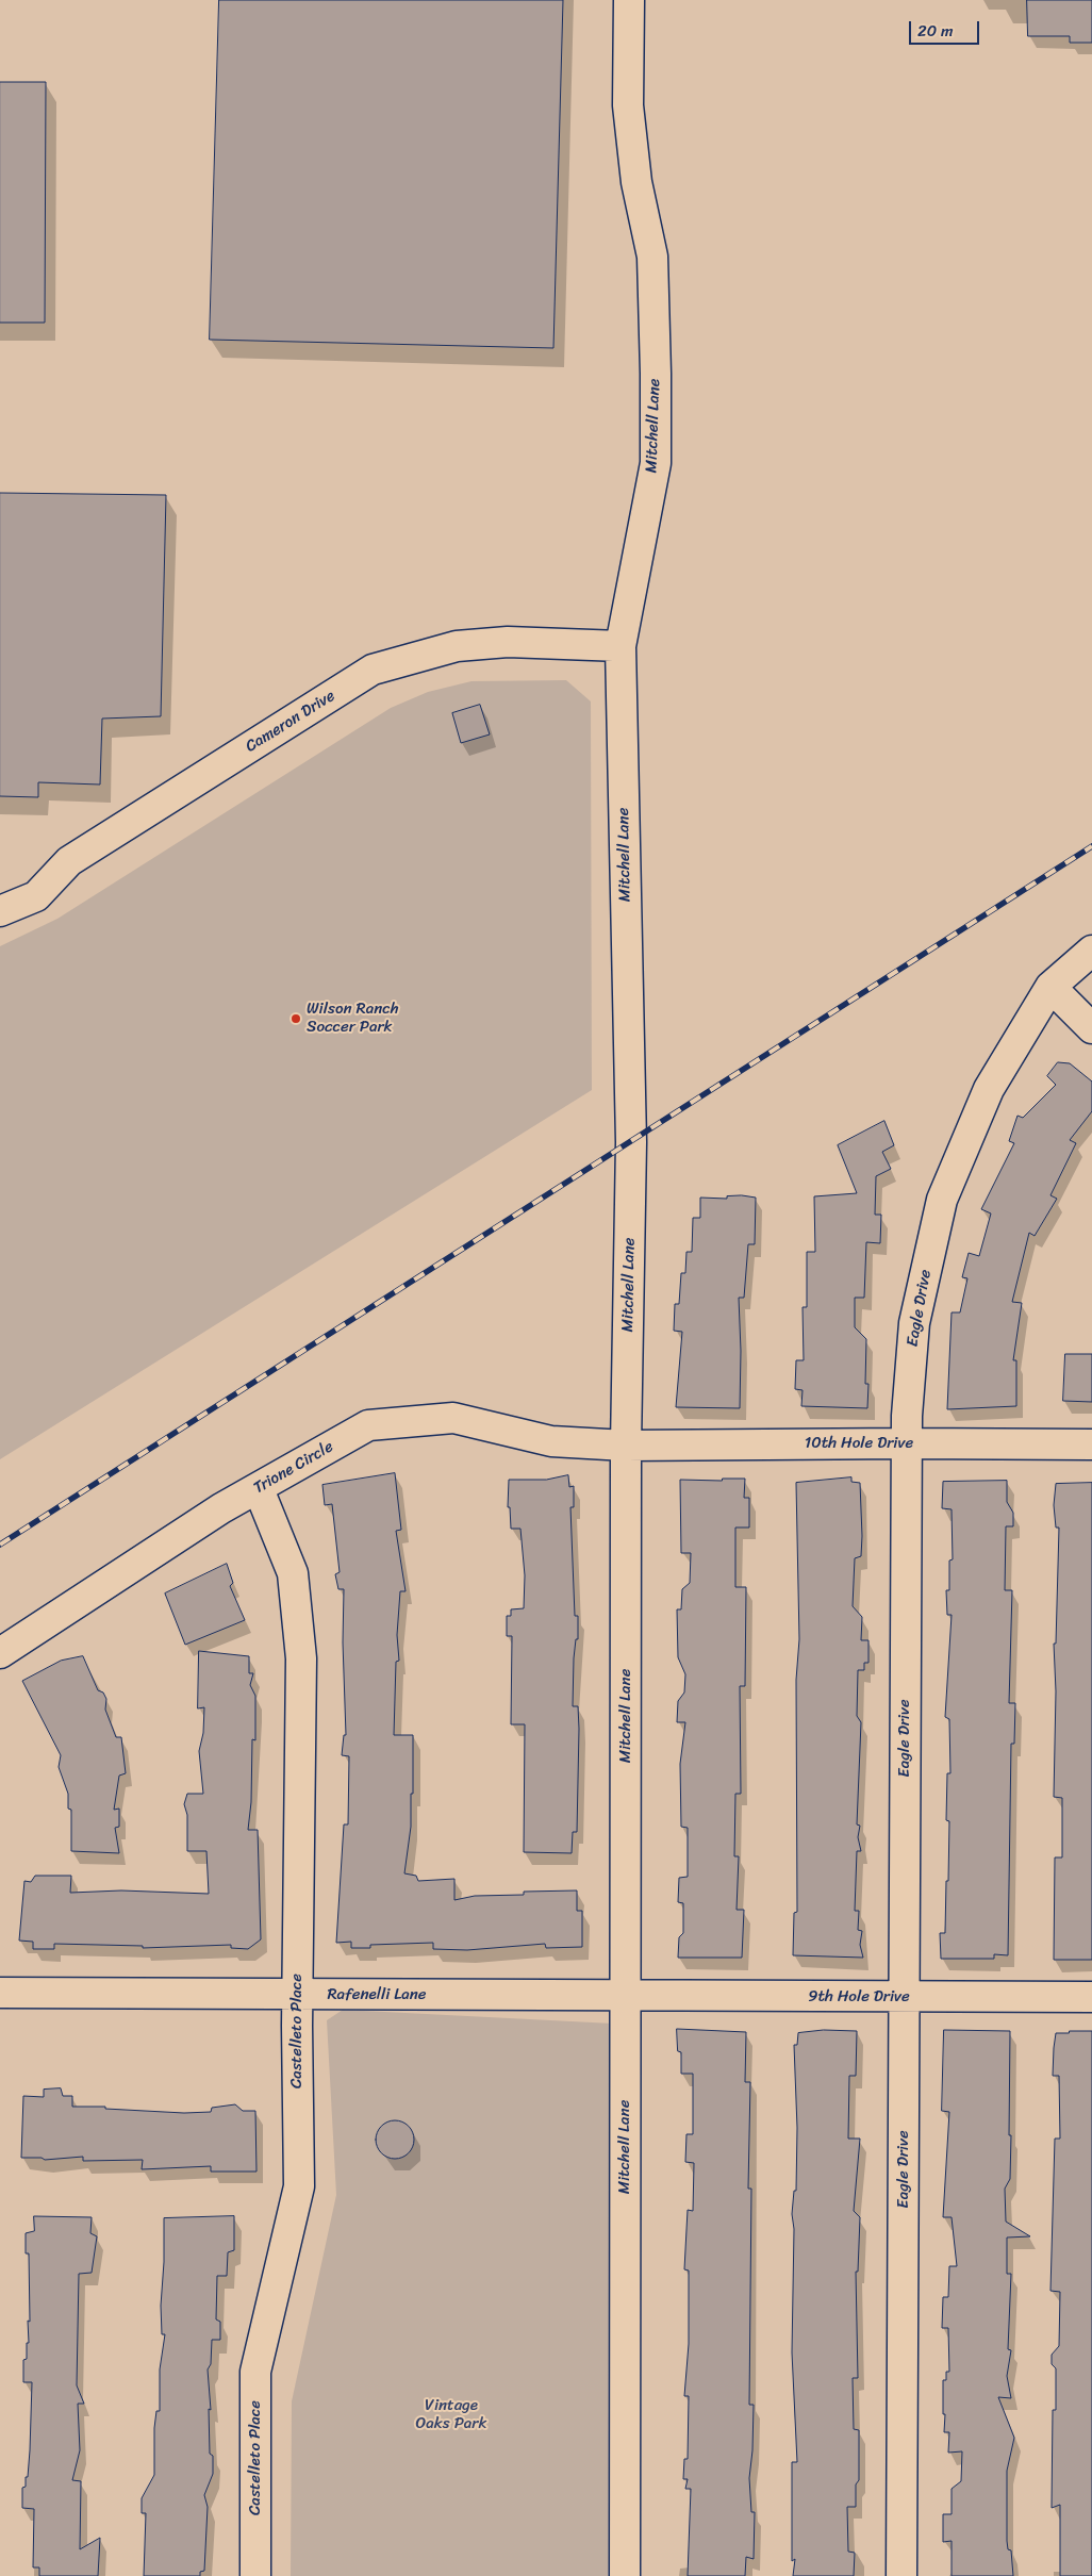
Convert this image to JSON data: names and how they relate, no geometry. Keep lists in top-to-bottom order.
{
  "streets": {
    "street": [
      "Mitchell Lane",
      "Cameron Drive",
      "Eagle Drive",
      "10th Hole Drive",
      "Trione Circle",
      "Rafenelli Lane",
      "9th Hole Drive",
      "Castelleto Place"
    ]
  },
  "crossings": [
    ["Mitchell Lane", "Cameron Drive"],
    ["Mitchell Lane", "10th Hole Drive"],
    ["Mitchell Lane", "Trione Circle"],
    ["Mitchell Lane", "Rafenelli Lane"],
    ["Mitchell Lane", "9th Hole Drive"],
    ["Eagle Drive", "10th Hole Drive"],
    ["Eagle Drive", "9th Hole Drive"],
    ["10th Hole Drive", "Trione Circle"],
    ["Trione Circle", "Castelleto Place"],
    ["Rafenelli Lane", "9th Hole Drive"],
    ["Rafenelli Lane", "Castelleto Place"]
  ],
  "parks": ["Vintage Oaks Park"],
  "places": ["Wilson Ranch Soccer Park"],
  "scale_bar": "20 m"
}
